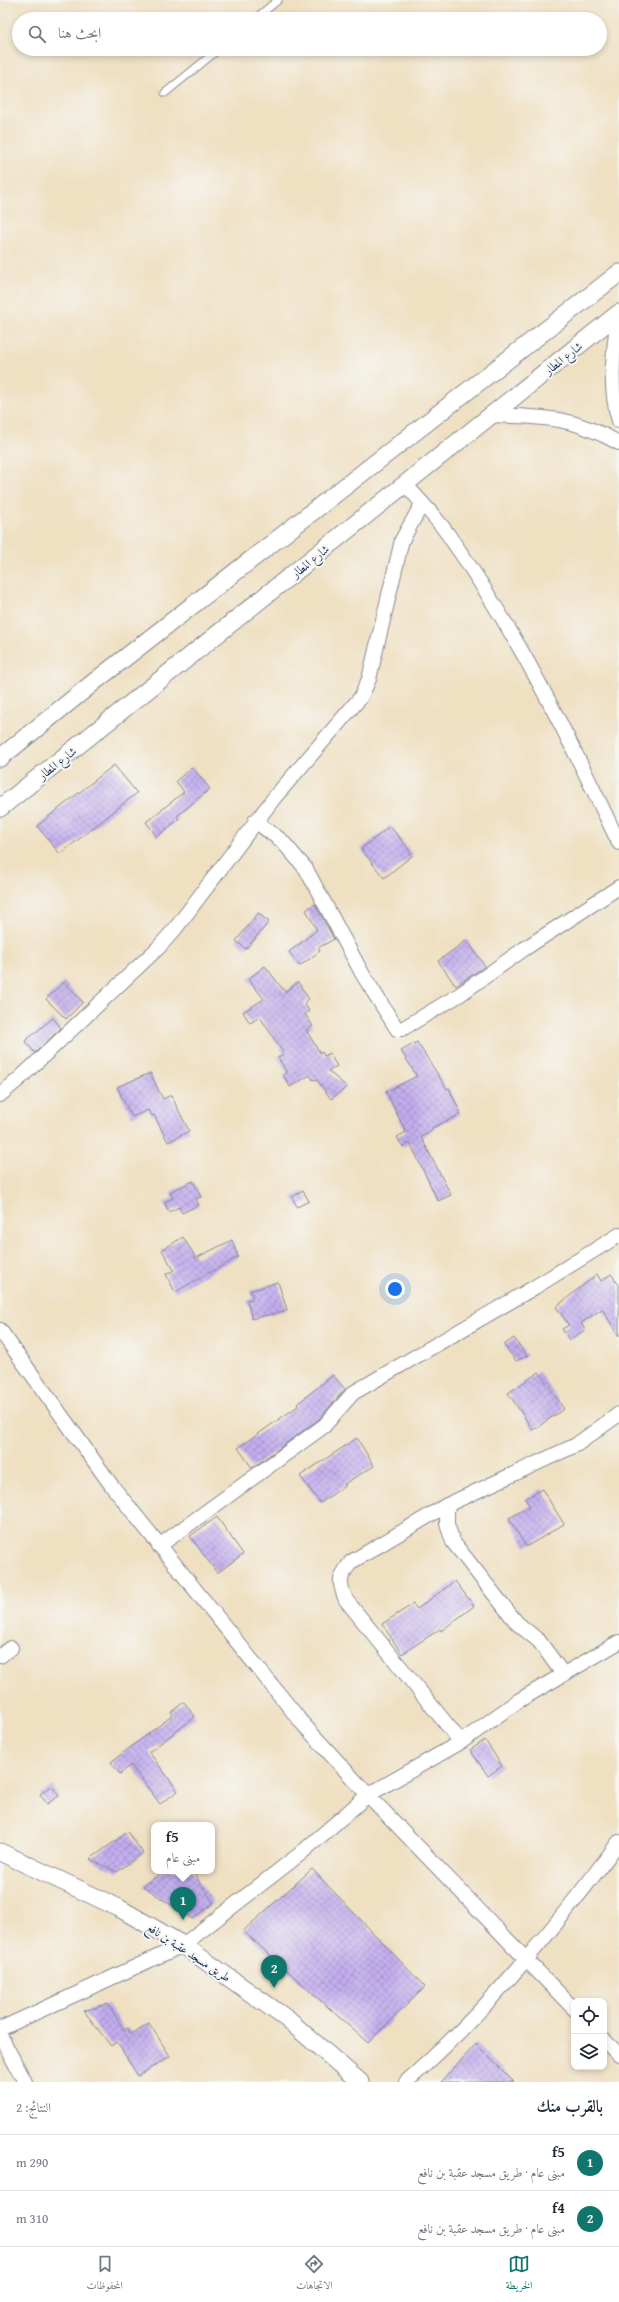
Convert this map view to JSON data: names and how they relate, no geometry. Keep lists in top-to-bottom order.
{
  "streets": {
    "street": ["شارع المطار", "طريق مسجد عقبة بن نافع"]
  },
  "page": {
    "search": "ابحث هنا",
    "popup": ["f5", "مبنى عام"],
    "pins": ["1", "2"],
    "heading": ["بالقرب منك", "النتائج: 2"],
    "list": [
      {
        "mark": "1",
        "name": "f5",
        "note": "مبنى عام · طريق مسجد عقبة بن نافع",
        "value": "290 m"
      },
      {
        "mark": "2",
        "name": "f4",
        "note": "مبنى عام · طريق مسجد عقبة بن نافع",
        "value": "310 m"
      }
    ],
    "nav": ["الخريطة", "الاتجاهات", "المحفوظات"]
  }
}
